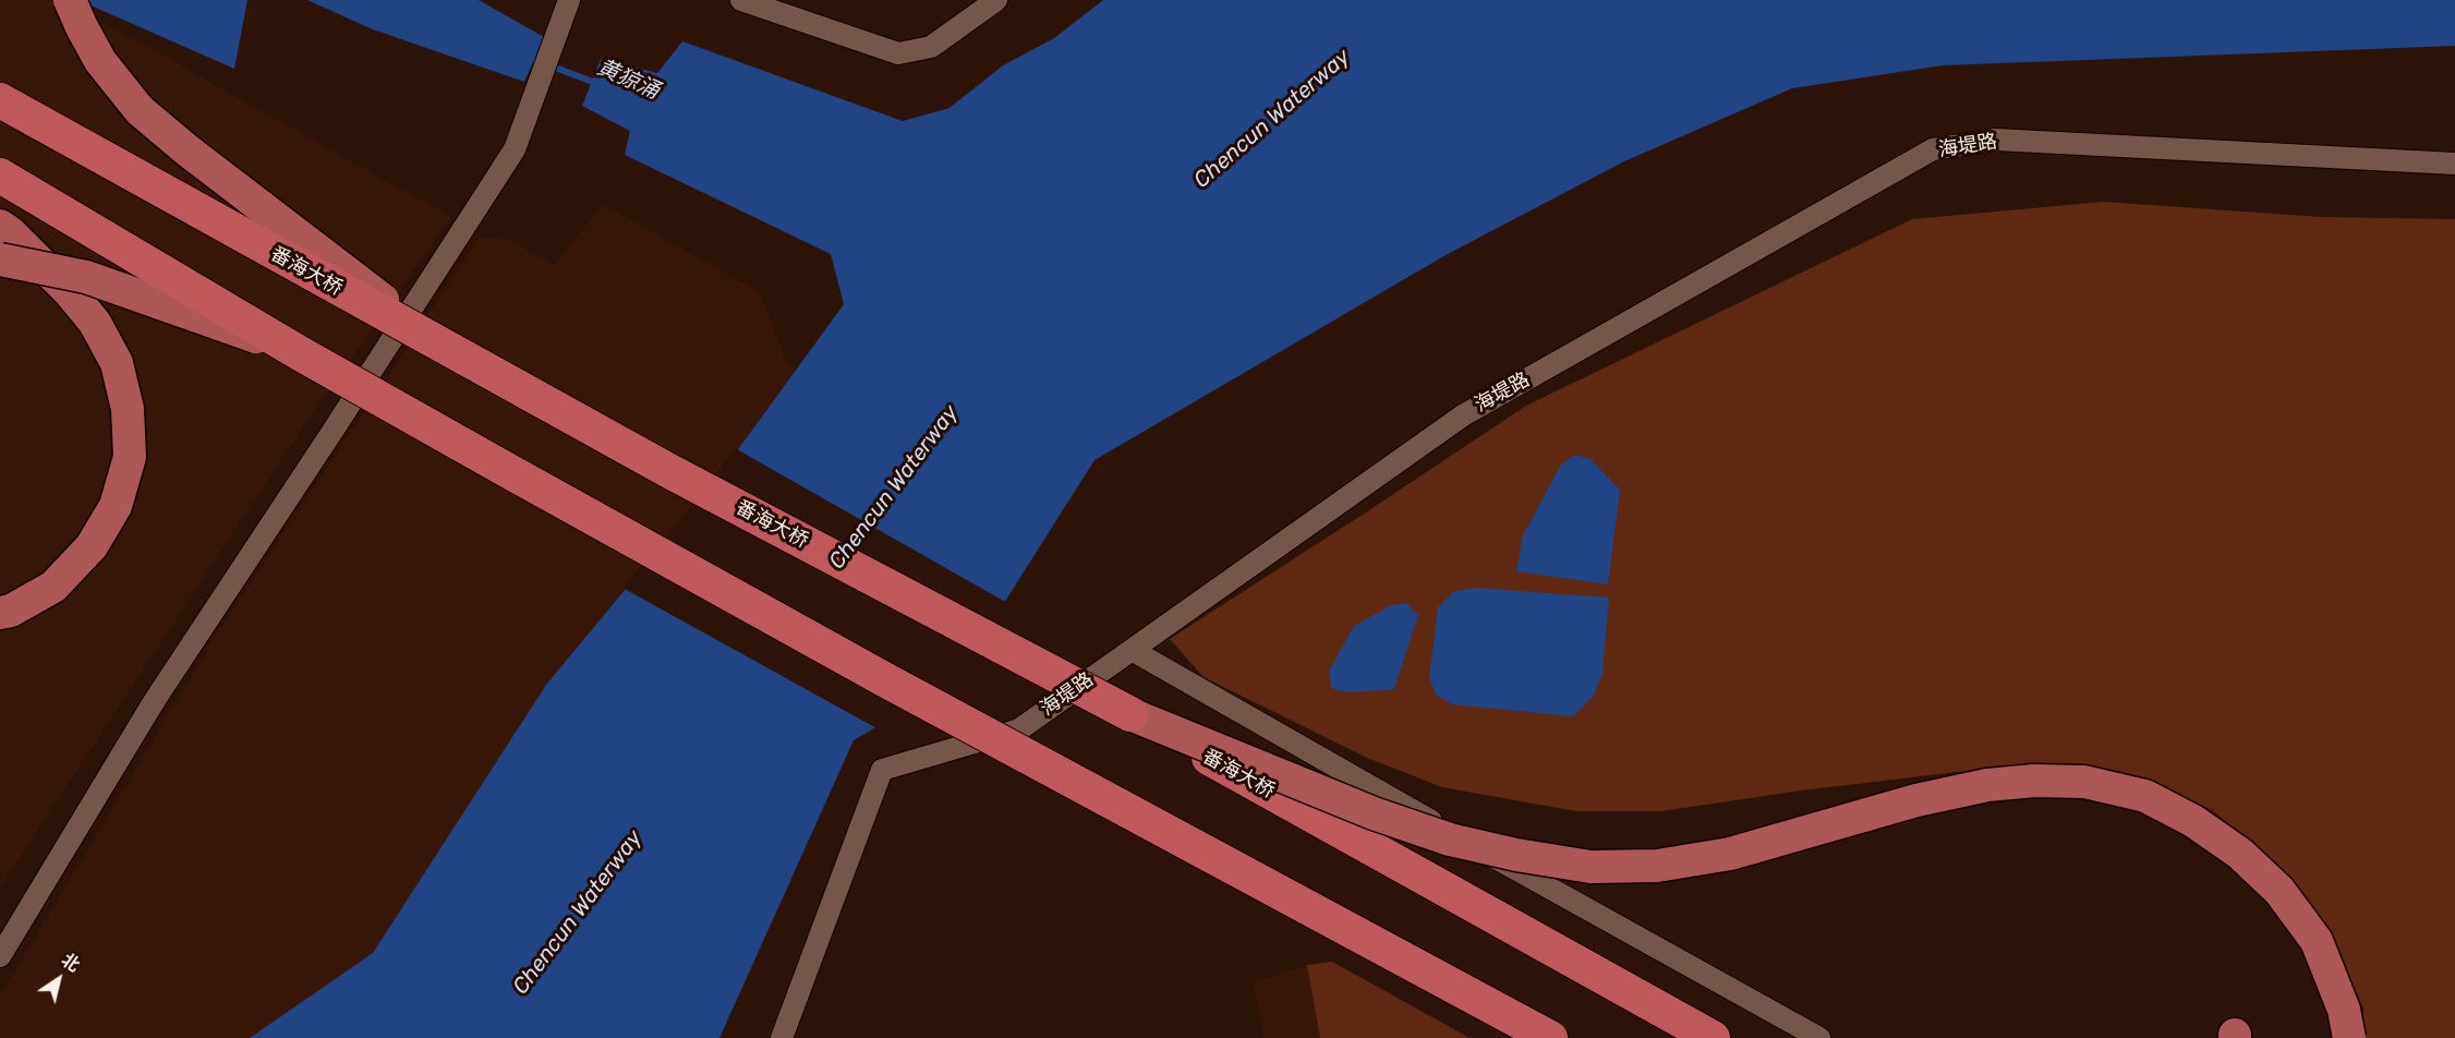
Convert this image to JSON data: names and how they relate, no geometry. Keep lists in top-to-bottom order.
{
  "streets": {
    "highway": ["番海大桥"],
    "street": ["海堤路"]
  },
  "water": ["黄猄涌", "Chencun Waterway"],
  "north": "top right"
}
